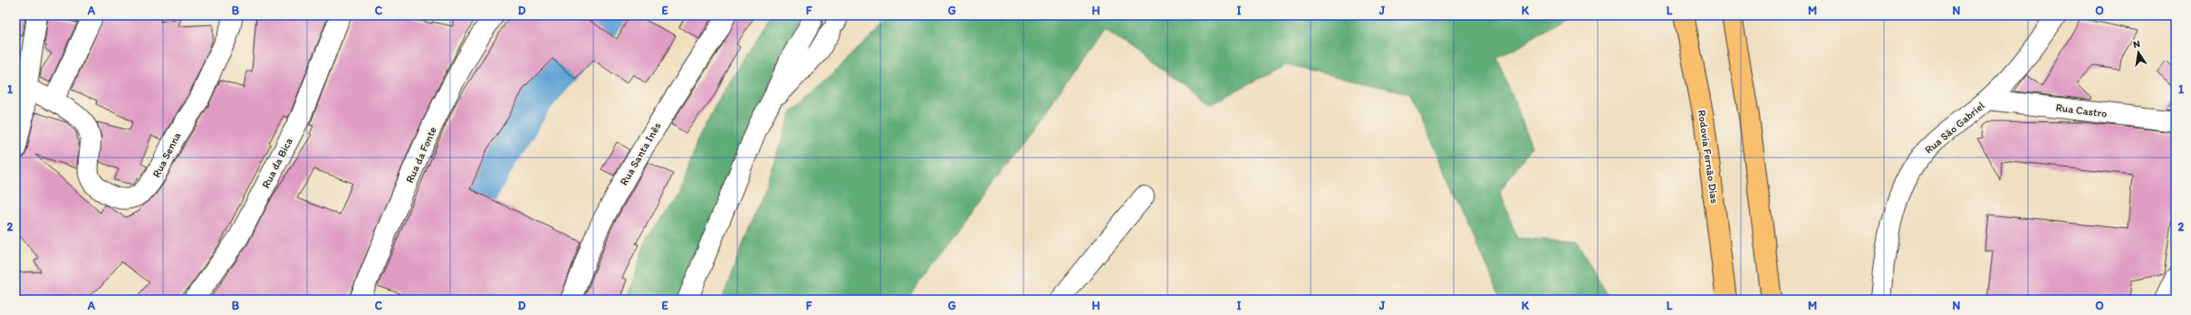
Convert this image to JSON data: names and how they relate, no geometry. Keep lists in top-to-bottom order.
{
  "streets": {
    "highway": ["Rodovia Fernão Dias"],
    "street": [
      "Rua Castro",
      "Rua São Gabriel",
      "Rua Santa Inês",
      "Rua Senna",
      "Rua da Fonte",
      "Rua da Bica"
    ]
  },
  "crossings": [
    ["Rua Castro", "Rua São Gabriel"]
  ],
  "north": "top",
  "grid": {
    "columns": [
      "A",
      "B",
      "C",
      "D",
      "E",
      "F",
      "G",
      "H",
      "I",
      "J",
      "K",
      "L",
      "M",
      "N",
      "O"
    ],
    "rows": ["1", "2"]
  }
}
